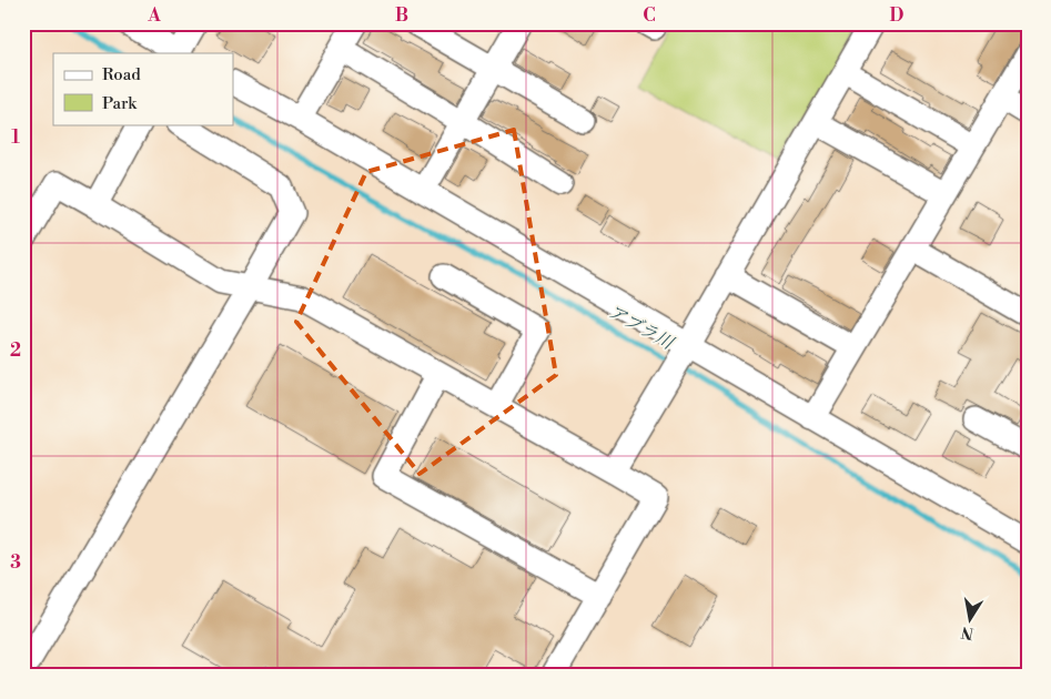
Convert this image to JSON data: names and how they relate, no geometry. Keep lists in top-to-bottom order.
{
  "water": ["アブラ川"],
  "legend": ["Road", "Park"],
  "north": "bottom",
  "grid": {
    "columns": [
      "A",
      "B",
      "C",
      "D"
    ],
    "rows": ["1", "2", "3"]
  }
}
